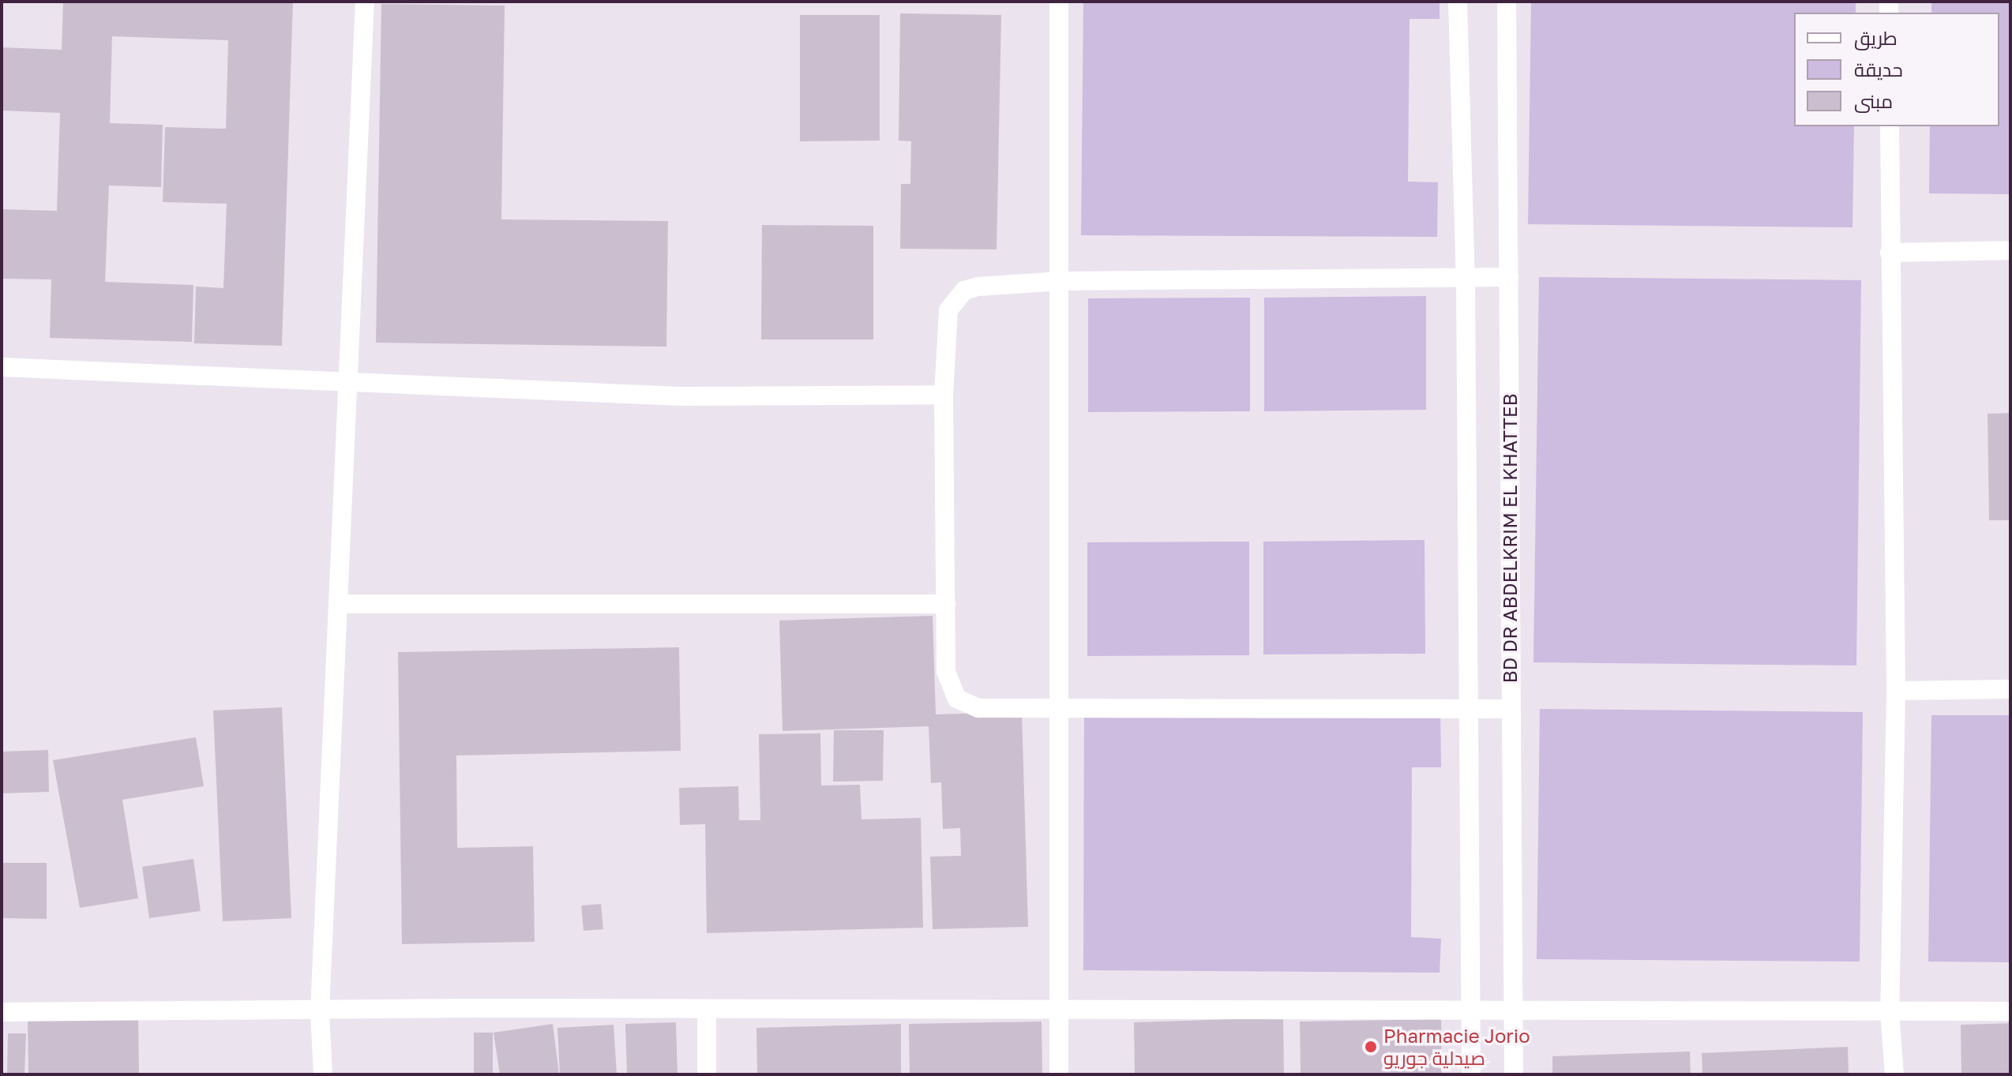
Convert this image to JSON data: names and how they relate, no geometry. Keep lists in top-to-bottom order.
{
  "streets": {
    "street": ["BD DR ABDELKRIM EL KHATTEB"]
  },
  "places": ["Pharmacie Jorio صيدلية جوريو"],
  "legend": ["طريق", "حديقة", "مبنى"]
}
